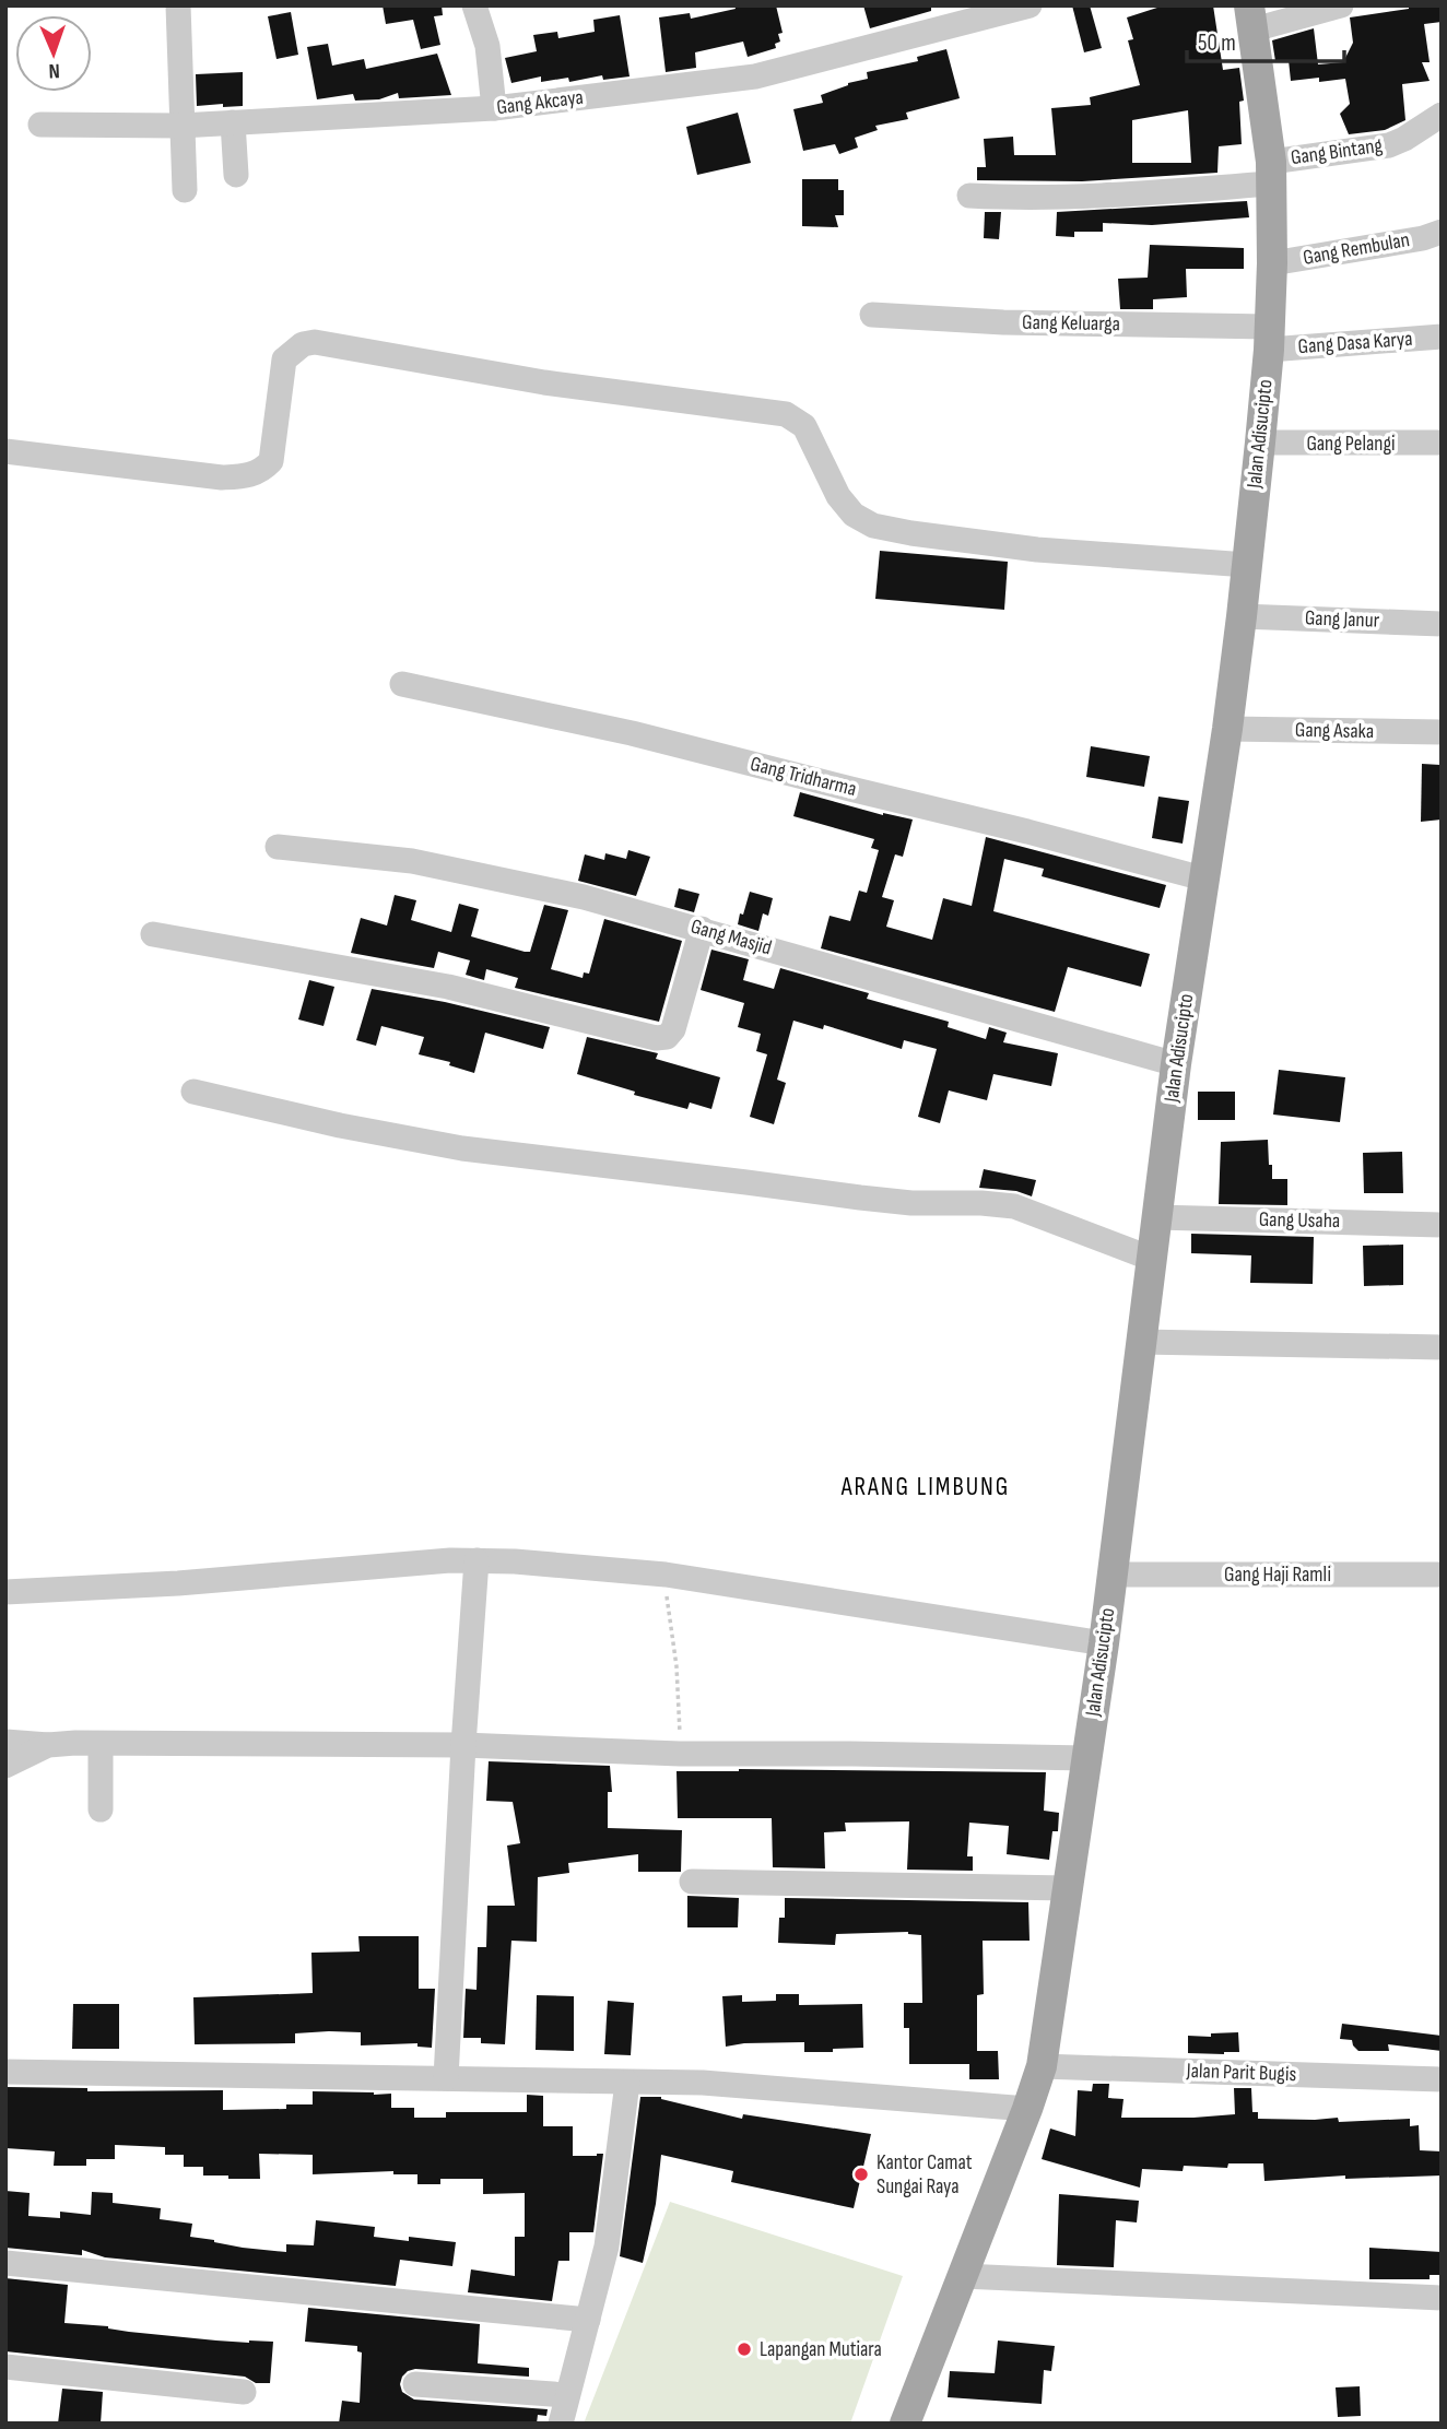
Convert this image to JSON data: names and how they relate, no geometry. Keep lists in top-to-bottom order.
{
  "streets": {
    "main road": ["Jalan Adisucipto"],
    "street": [
      "Gang Akcaya",
      "Gang Bintang",
      "Gang Rembulan",
      "Gang Keluarga",
      "Gang Dasa Karya",
      "Gang Pelangi",
      "Gang Janur",
      "Gang Asaka",
      "Gang Tridharma",
      "Gang Masjid",
      "Gang Usaha",
      "Gang Haji Ramli",
      "Jalan Parit Bugis"
    ]
  },
  "crossings": [
    ["Gang Bintang", "Jalan Adisucipto"],
    ["Gang Rembulan", "Jalan Adisucipto"],
    ["Gang Keluarga", "Gang Dasa Karya"],
    ["Gang Keluarga", "Jalan Adisucipto"],
    ["Gang Dasa Karya", "Jalan Adisucipto"],
    ["Jalan Adisucipto", "Gang Pelangi"],
    ["Jalan Adisucipto", "Gang Janur"],
    ["Jalan Adisucipto", "Gang Asaka"],
    ["Jalan Adisucipto", "Gang Tridharma"],
    ["Jalan Adisucipto", "Gang Masjid"],
    ["Jalan Adisucipto", "Gang Usaha"],
    ["Jalan Adisucipto", "Gang Haji Ramli"],
    ["Jalan Adisucipto", "Jalan Parit Bugis"]
  ],
  "districts": ["ARANG LIMBUNG"],
  "places": ["Kantor Camat Sungai Raya", "Lapangan Mutiara"],
  "scale_bar": "50 m",
  "north": "bottom"
}
